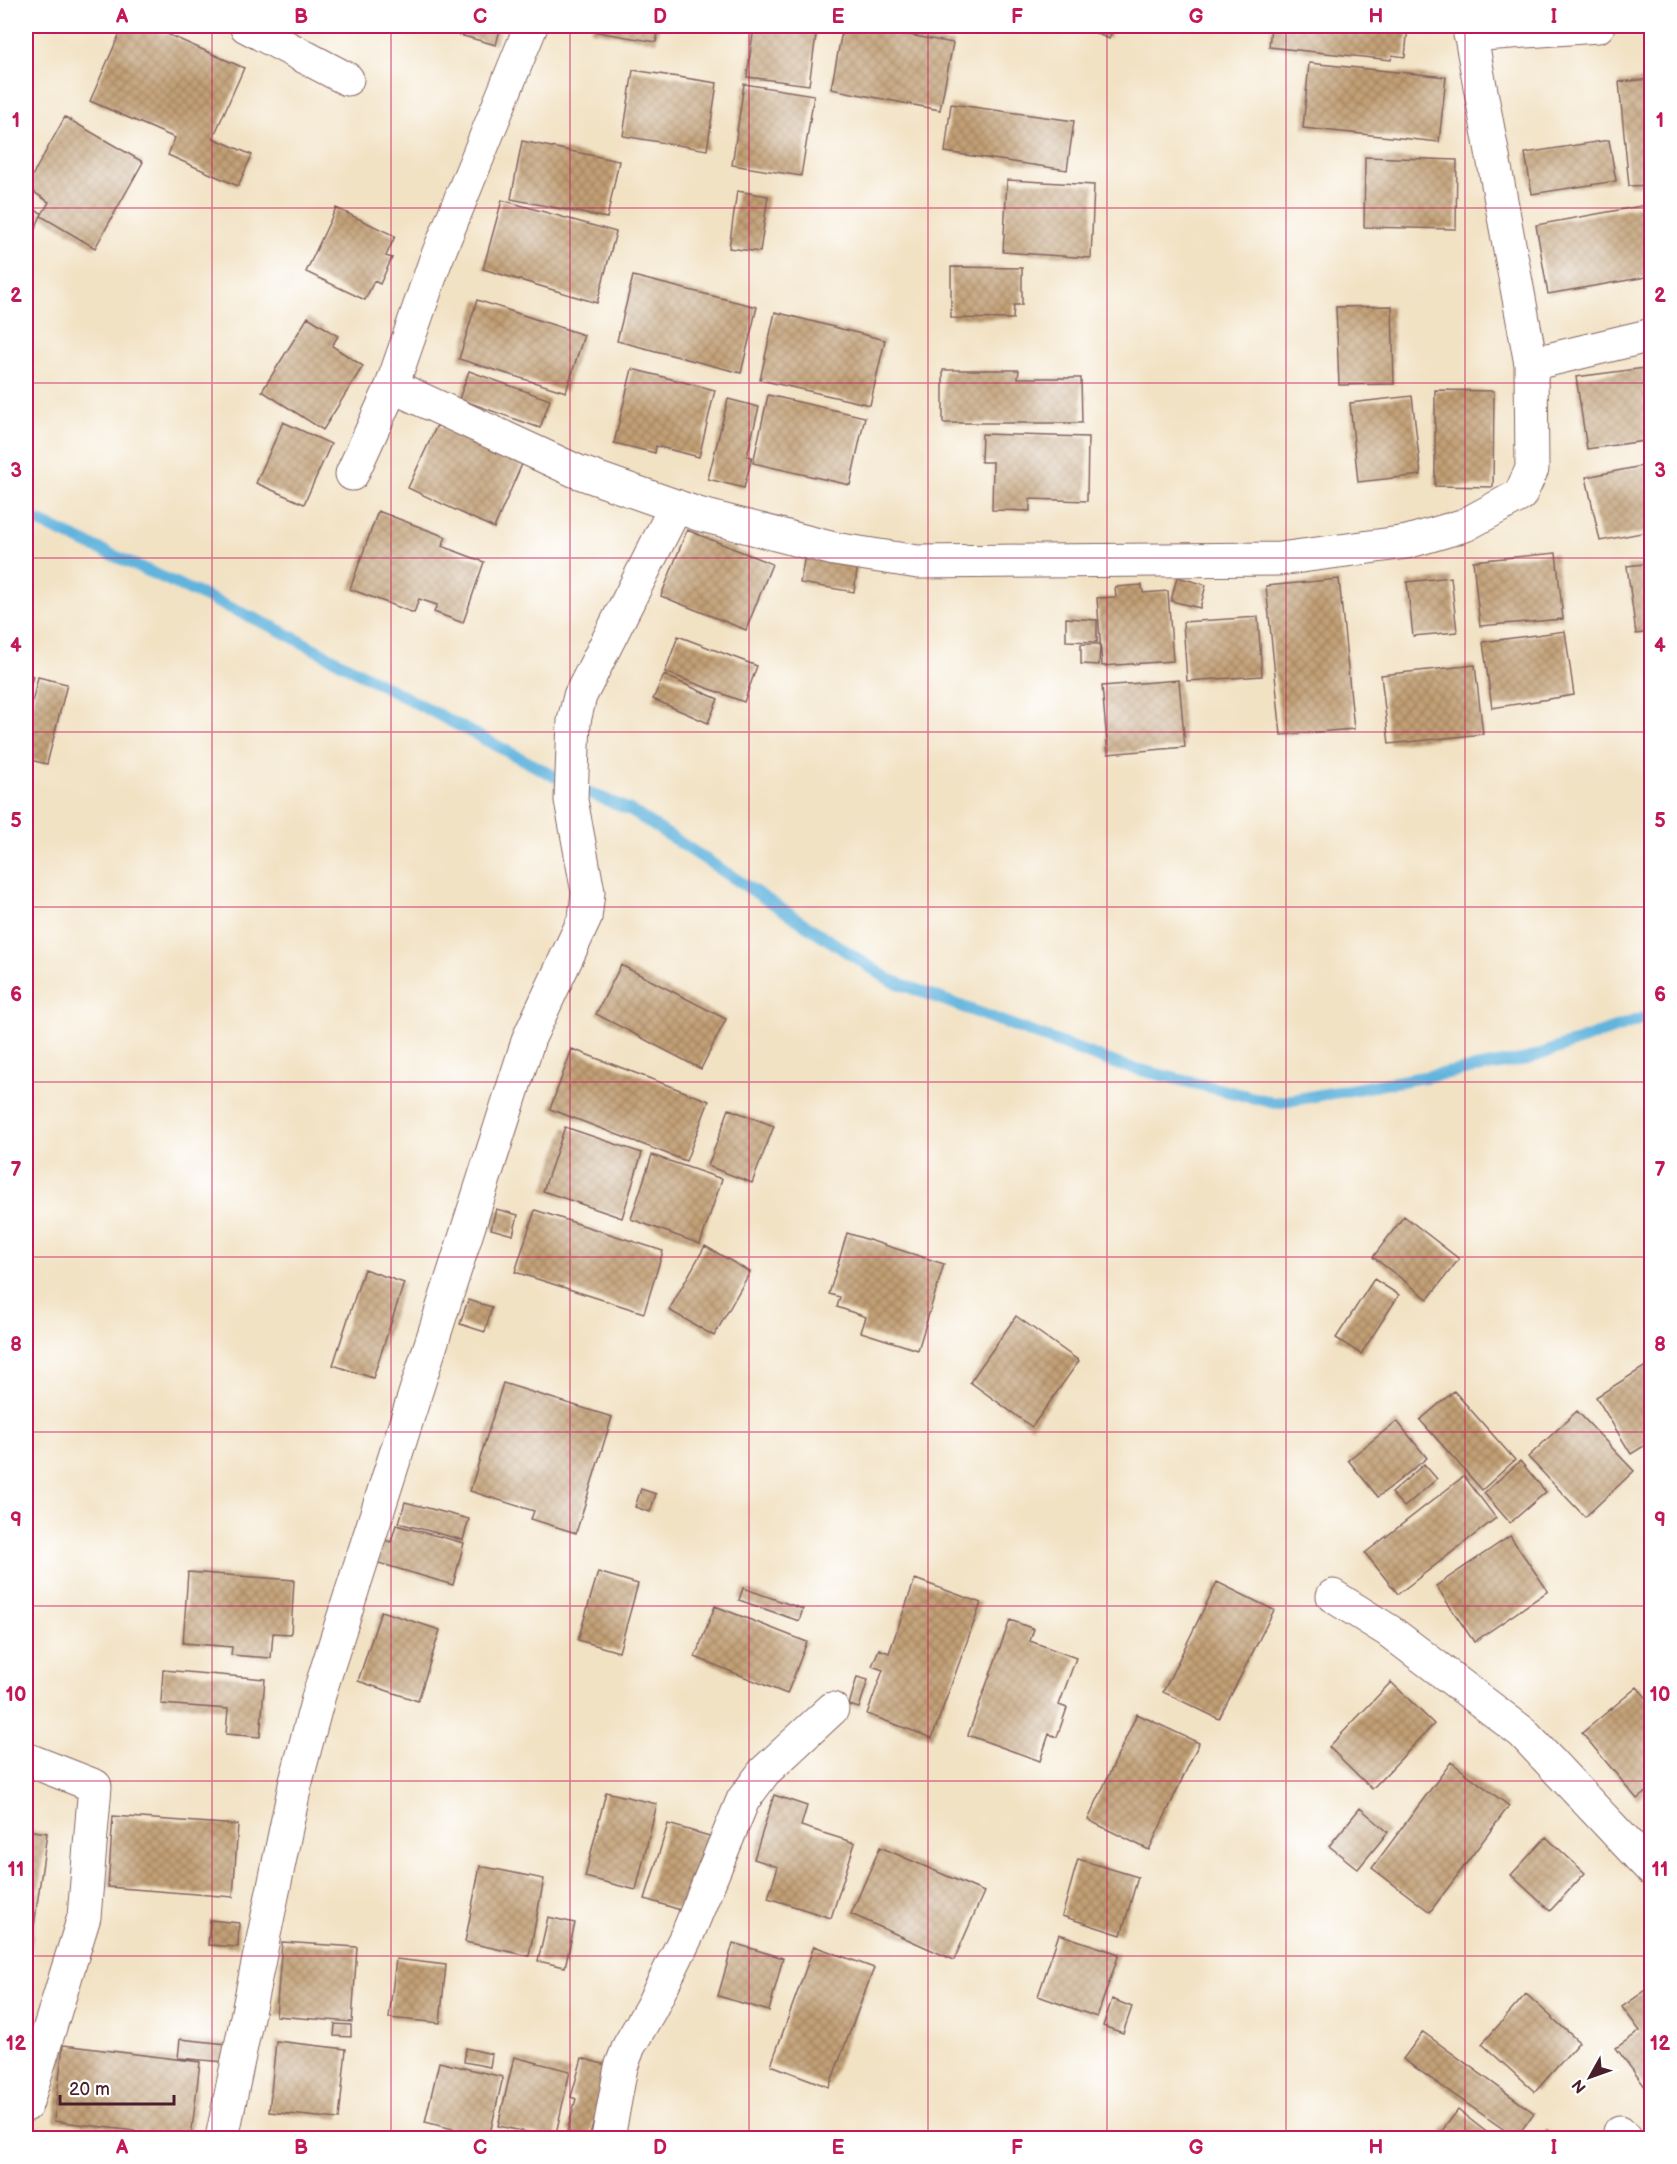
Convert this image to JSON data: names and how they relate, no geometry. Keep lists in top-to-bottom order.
{
  "scale_bar": "20 m",
  "north": "bottom left",
  "grid": {
    "columns": [
      "A",
      "B",
      "C",
      "D",
      "E",
      "F",
      "G",
      "H",
      "I"
    ],
    "rows": [
      "1",
      "2",
      "3",
      "4",
      "5",
      "6",
      "7",
      "8",
      "9",
      "10",
      "11",
      "12"
    ]
  }
}
